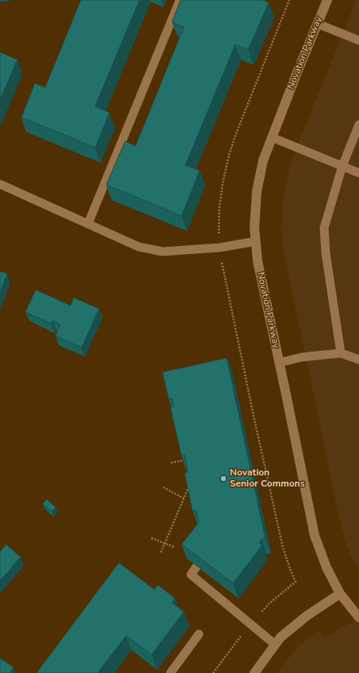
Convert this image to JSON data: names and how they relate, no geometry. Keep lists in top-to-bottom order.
{
  "streets": {
    "street": ["Novation Parkway"]
  },
  "places": ["Novation Senior Commons"]
}
